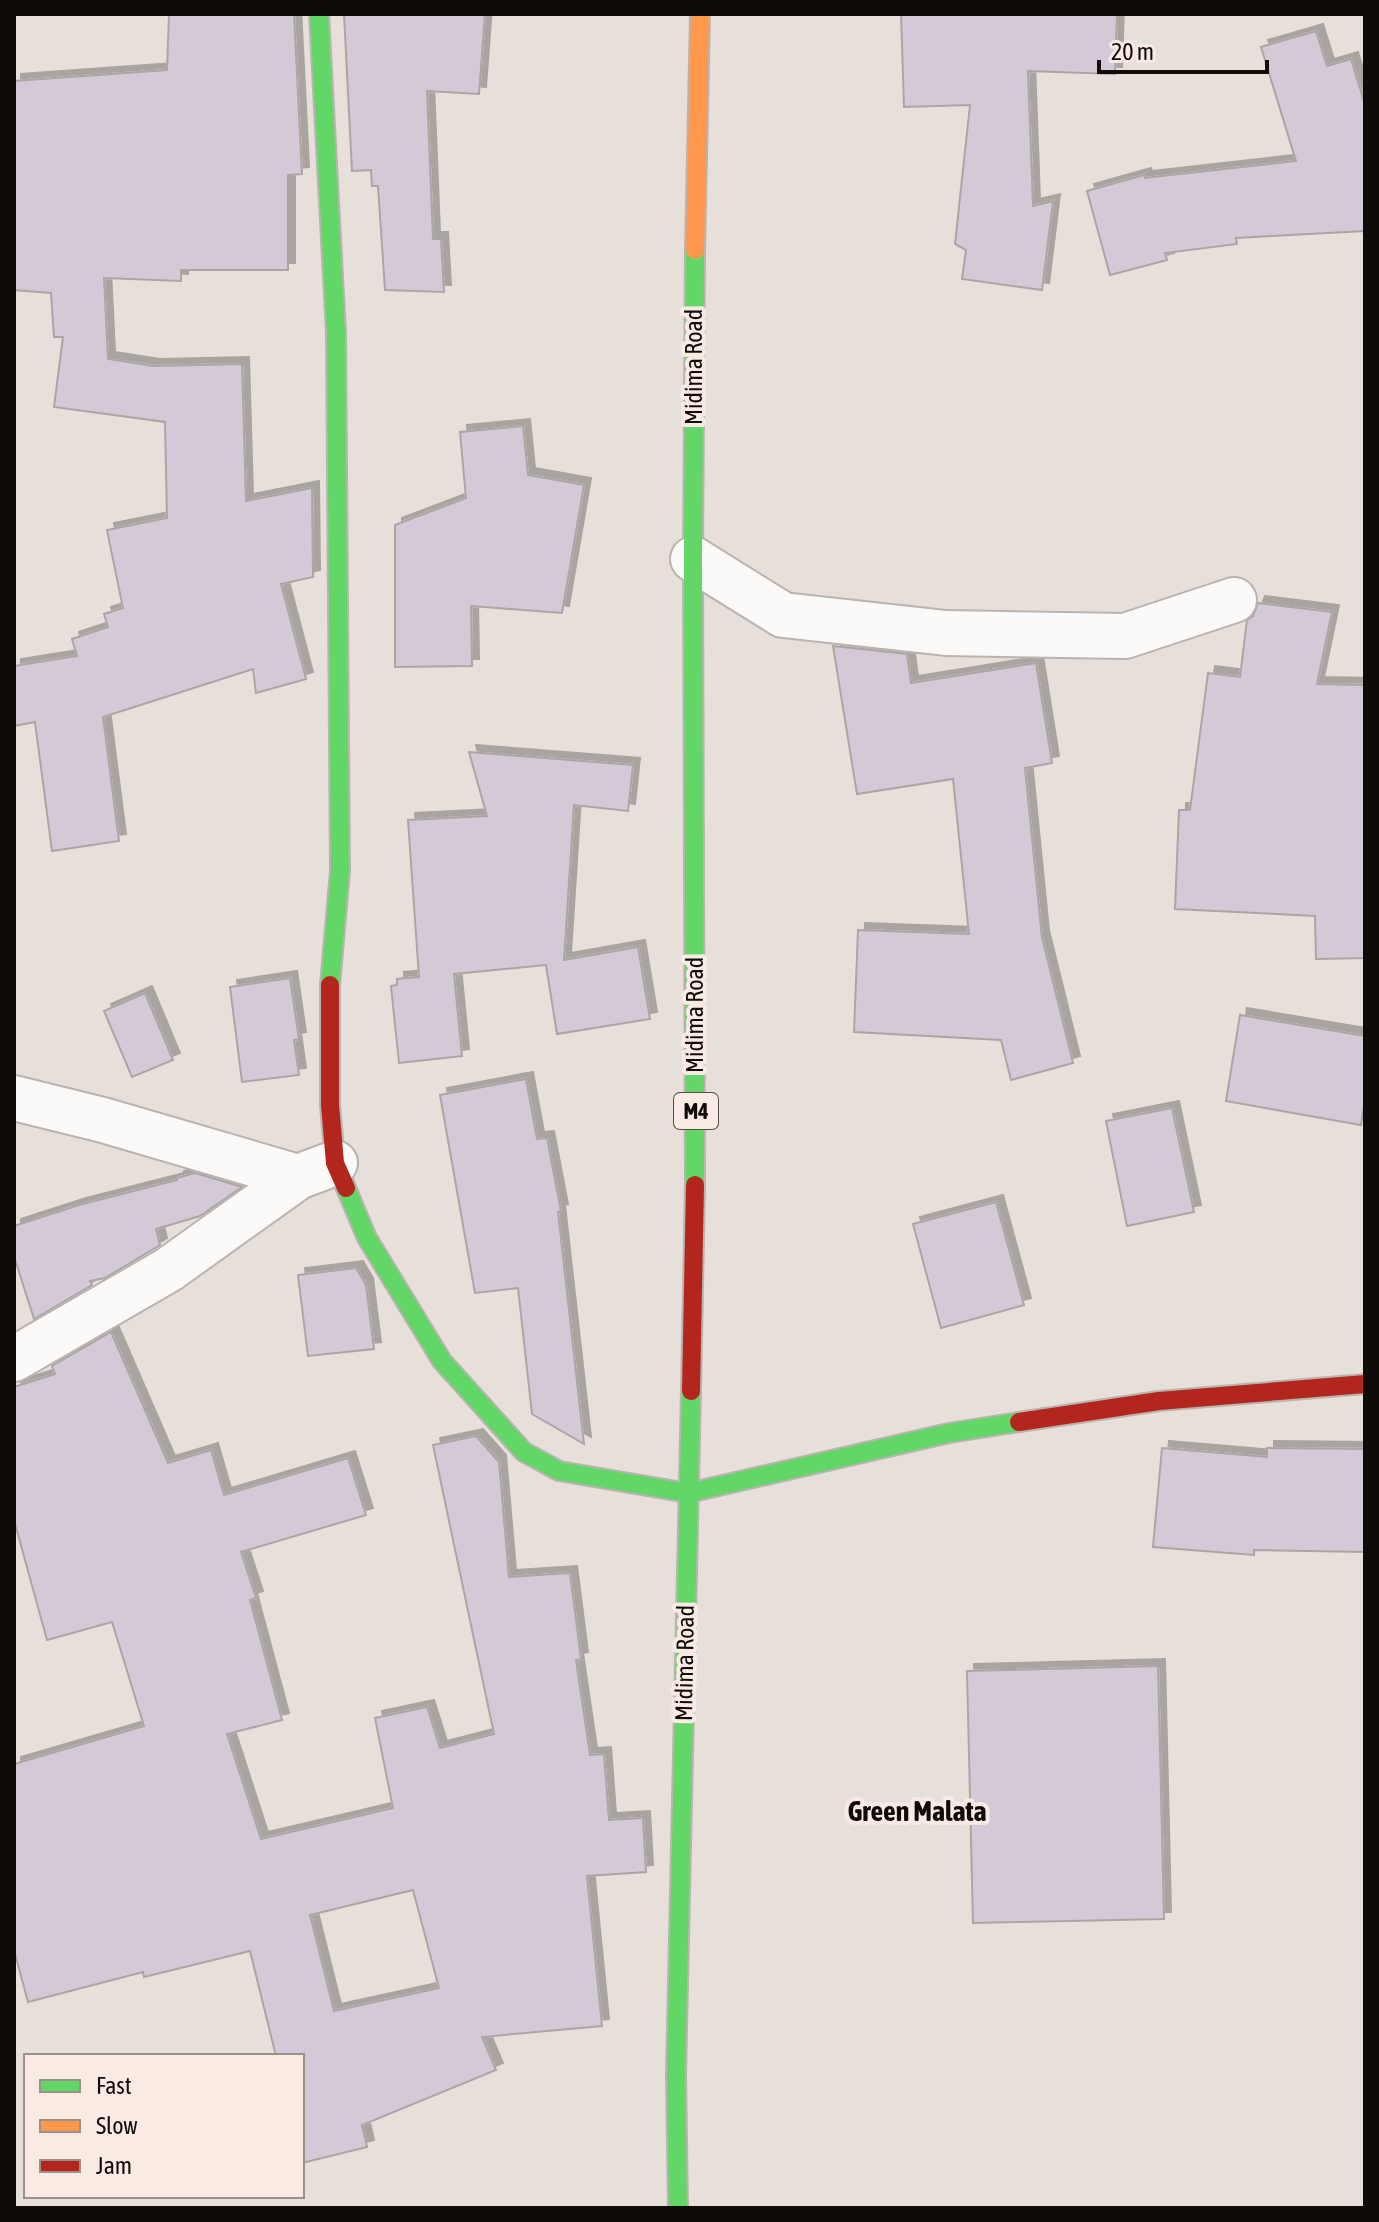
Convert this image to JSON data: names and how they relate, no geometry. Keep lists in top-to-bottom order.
{
  "streets": {
    "street": ["Midima Road", "M4"]
  },
  "districts": ["Green Malata"],
  "legend": ["Fast", "Slow", "Jam"],
  "scale_bar": "20 m"
}
